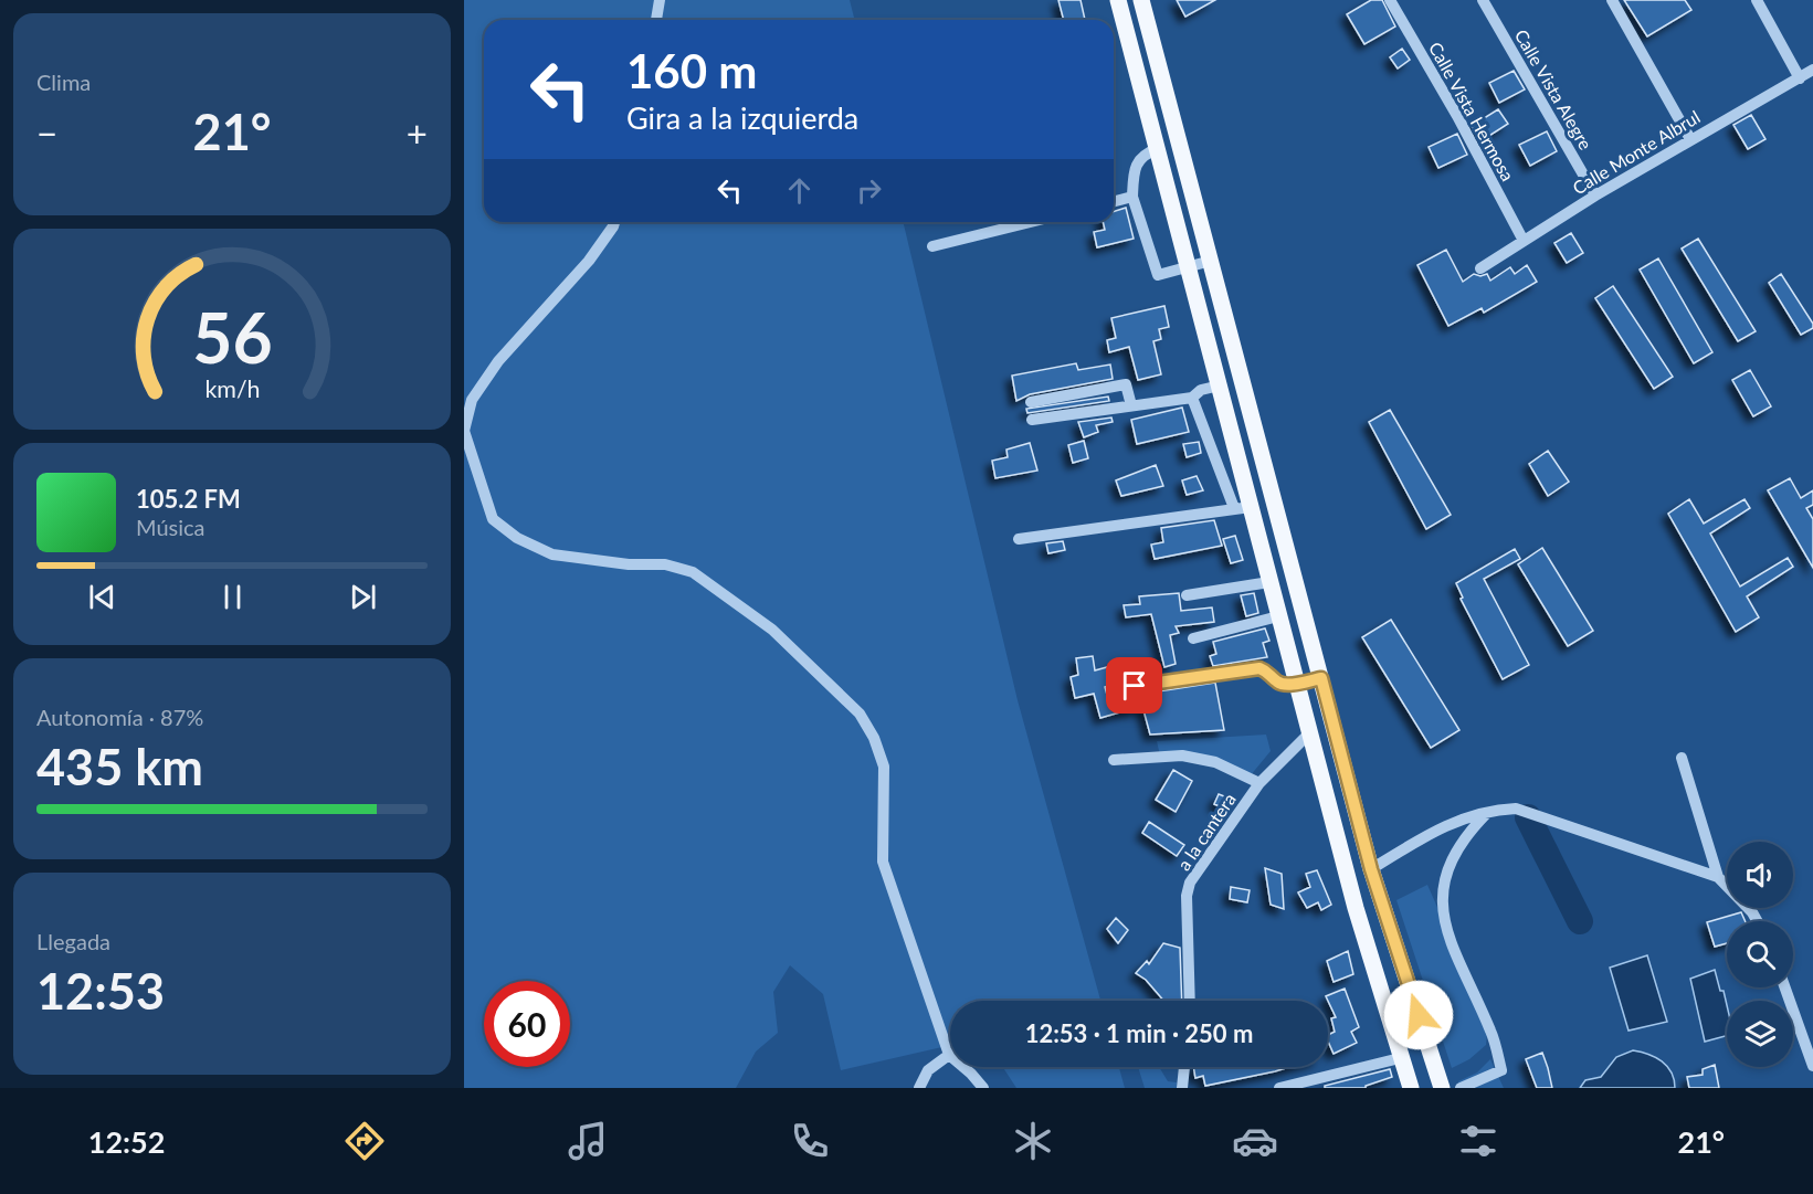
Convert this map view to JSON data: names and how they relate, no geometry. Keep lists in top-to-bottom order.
{
  "streets": {
    "street": [
      "Calle Vista Alegre",
      "Calle Vista Hermosa",
      "Calle Monte Albrul",
      "a la cantera"
    ]
  },
  "crossings": [
    ["Calle Vista Alegre", "Calle Monte Albrul"],
    ["Calle Vista Hermosa", "Calle Monte Albrul"]
  ],
  "page": {
    "tile": [
      "Clima",
      ["Autonomía · 87%", "435 km"],
      ["Llegada", "12:53"]
    ],
    "turn": ["160 m", "Gira a la izquierda"],
    "heat": ["−", "21°", "+"],
    "song": ["105.2 FM", "Música"],
    "limit": "60",
    "trip": "12:53 · 1 min · 250 m",
    "tabs": ["12:52", "21°"],
    "gauge": ["56", "km/h"]
  }
}
